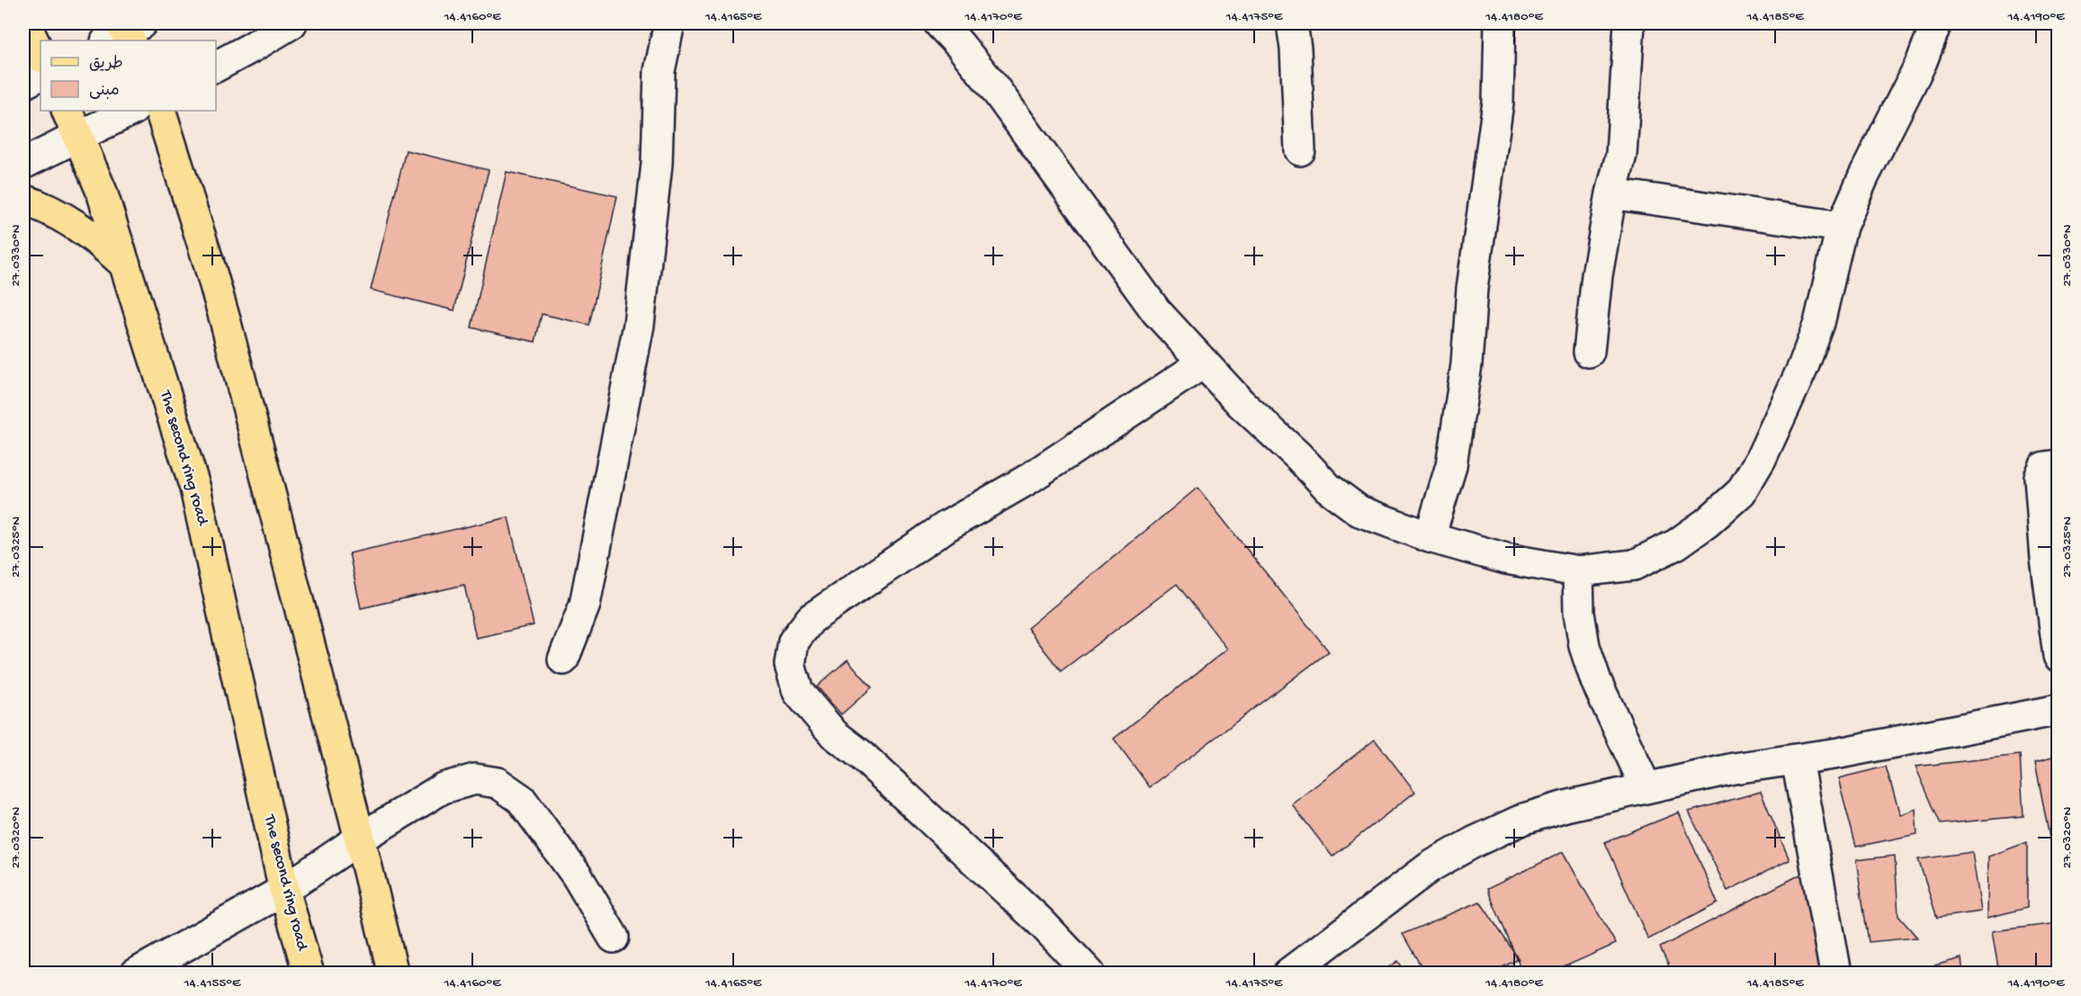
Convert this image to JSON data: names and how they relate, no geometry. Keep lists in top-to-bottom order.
{
  "streets": {
    "main road": ["The second ring road"]
  },
  "legend": ["طريق", "مبنى"],
  "coordinates": [
    "14.4160°E",
    "14.4165°E",
    "14.4170°E",
    "14.4175°E",
    "14.4180°E",
    "14.4185°E",
    "14.4190°E",
    "27.0330°N",
    "27.0325°N",
    "27.0320°N",
    "14.4155°E"
  ]
}
